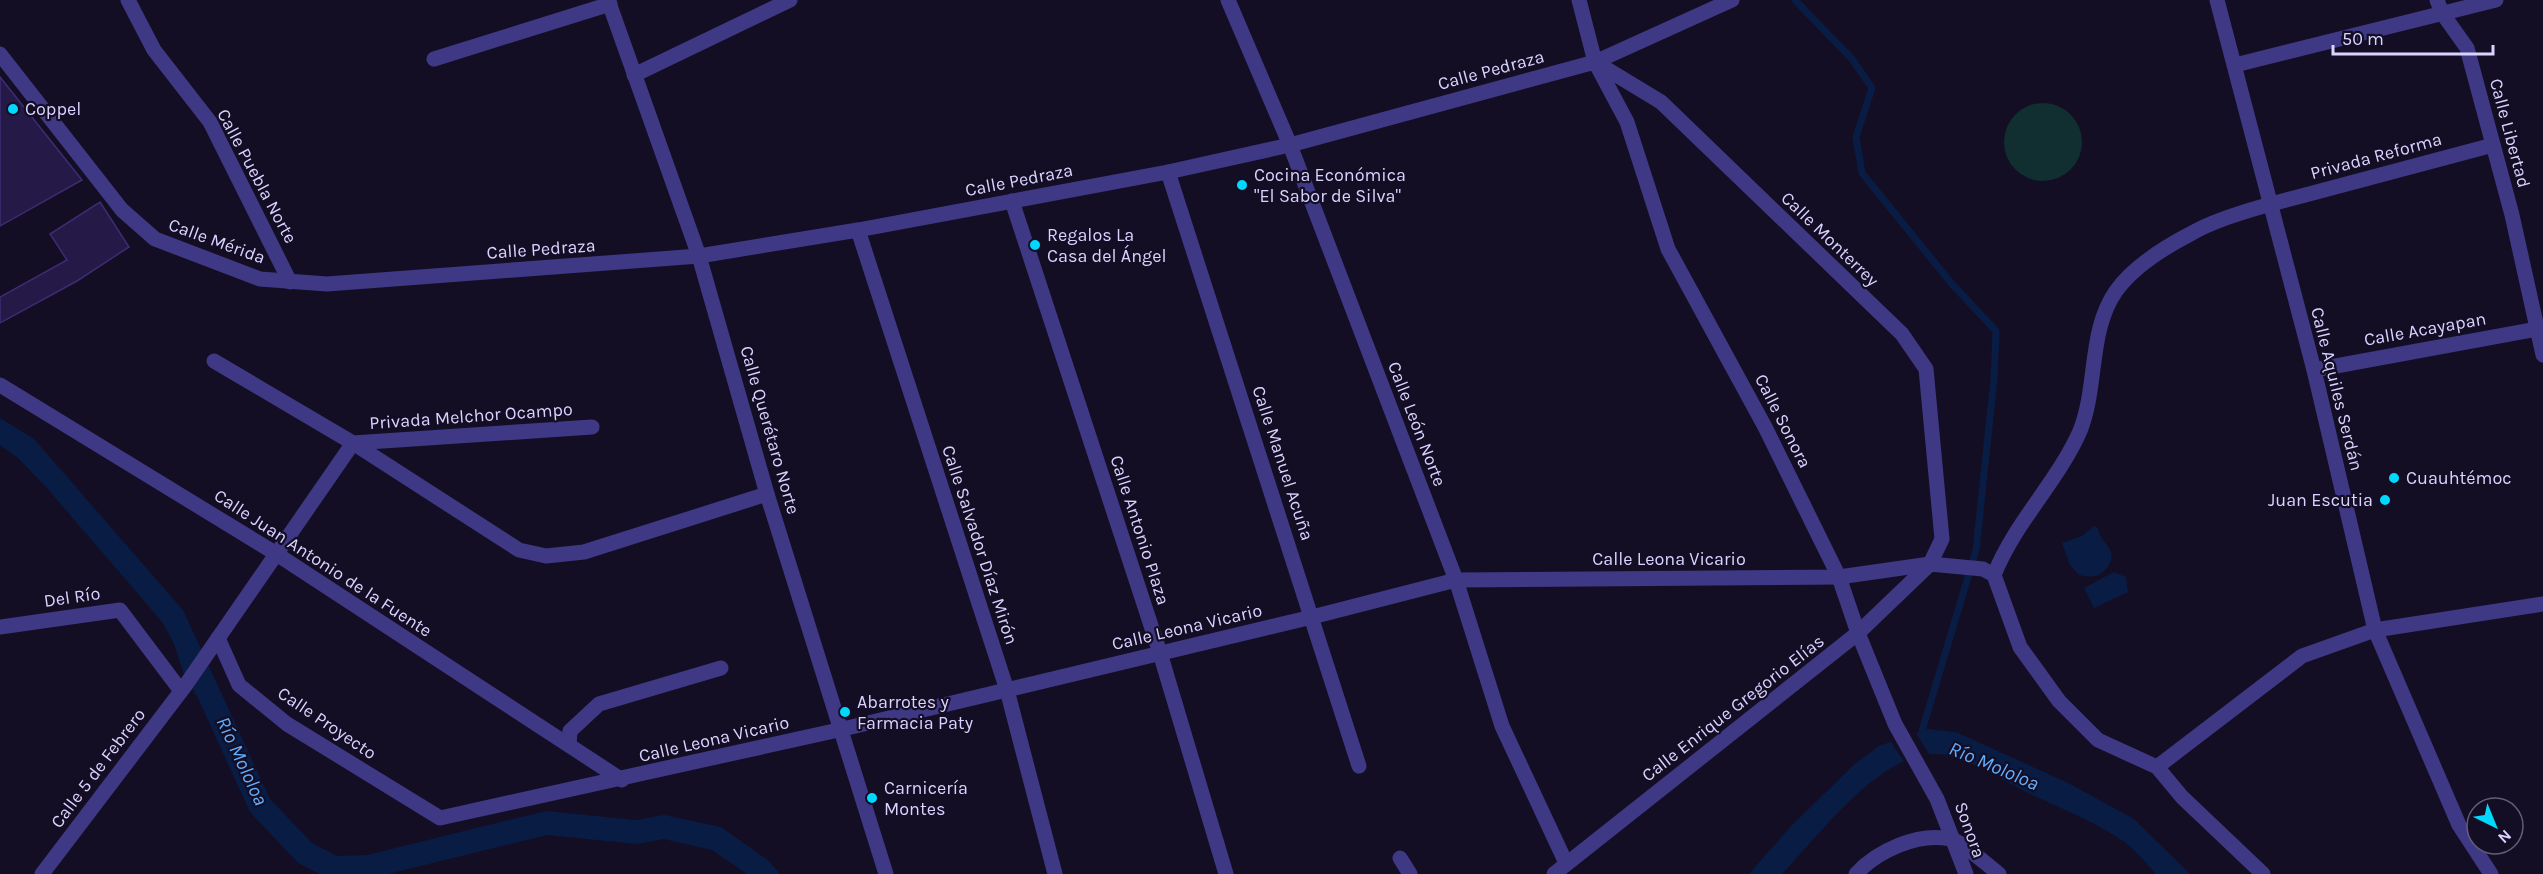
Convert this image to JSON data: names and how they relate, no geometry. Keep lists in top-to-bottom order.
{
  "streets": {
    "street": [
      "Calle Pedraza",
      "Calle Libertad",
      "Privada Reforma",
      "Calle Puebla Norte",
      "Calle Monterrey",
      "Calle Mérida",
      "Calle Acayapan",
      "Calle Aquiles Serdán",
      "Privada Melchor Ocampo",
      "Calle Sonora",
      "Calle León Norte",
      "Calle Querétaro Norte",
      "Calle Manuel Acuña",
      "Calle Antonio Plaza",
      "Calle Salvador Díaz Mirón",
      "Calle Leona Vicario",
      "Calle Juan Antonio de la Fuente",
      "Del Río",
      "Calle Enrique Gregorio Elías",
      "Calle Proyecto",
      "Calle 5 de Febrero",
      "Sonora"
    ]
  },
  "crossings": [
    ["Calle Pedraza", "Calle Puebla Norte"],
    ["Calle Pedraza", "Calle Monterrey"],
    ["Calle Pedraza", "Calle Mérida"],
    ["Calle Pedraza", "Calle Sonora"],
    ["Calle Pedraza", "Calle León Norte"],
    ["Calle Pedraza", "Calle Querétaro Norte"],
    ["Calle Pedraza", "Calle Manuel Acuña"],
    ["Calle Pedraza", "Calle Antonio Plaza"],
    ["Calle Pedraza", "Calle Salvador Díaz Mirón"],
    ["Calle Libertad", "Privada Reforma"],
    ["Calle Libertad", "Calle Acayapan"],
    ["Privada Reforma", "Calle Aquiles Serdán"],
    ["Privada Reforma", "Calle Leona Vicario"],
    ["Calle Puebla Norte", "Calle Mérida"],
    ["Calle Monterrey", "Calle Sonora"],
    ["Calle Monterrey", "Calle Leona Vicario"],
    ["Calle Monterrey", "Calle Enrique Gregorio Elías"],
    ["Calle Acayapan", "Calle Aquiles Serdán"],
    ["Privada Melchor Ocampo", "Calle 5 de Febrero"],
    ["Calle Sonora", "Calle Leona Vicario"],
    ["Calle Sonora", "Calle Enrique Gregorio Elías"],
    ["Calle Sonora", "Sonora"],
    ["Calle León Norte", "Calle Leona Vicario"],
    ["Calle León Norte", "Calle Enrique Gregorio Elías"],
    ["Calle Querétaro Norte", "Calle Leona Vicario"],
    ["Calle Manuel Acuña", "Calle Leona Vicario"],
    ["Calle Antonio Plaza", "Calle Leona Vicario"],
    ["Calle Salvador Díaz Mirón", "Calle Leona Vicario"],
    ["Calle Leona Vicario", "Calle Juan Antonio de la Fuente"],
    ["Calle Leona Vicario", "Calle Enrique Gregorio Elías"],
    ["Calle Leona Vicario", "Calle Proyecto"],
    ["Calle Juan Antonio de la Fuente", "Calle 5 de Febrero"],
    ["Del Río", "Calle 5 de Febrero"],
    ["Calle Proyecto", "Calle 5 de Febrero"]
  ],
  "water": ["Río Mololoa"],
  "places": [
    "Coppel",
    "Cocina Económica \"El Sabor de Silva\"",
    "Regalos La Casa del Ángel",
    "Cuauhtémoc",
    "Juan Escutia",
    "Abarrotes y Farmacia Paty",
    "Carnicería Montes"
  ],
  "scale_bar": "50 m",
  "north": "bottom right"
}
